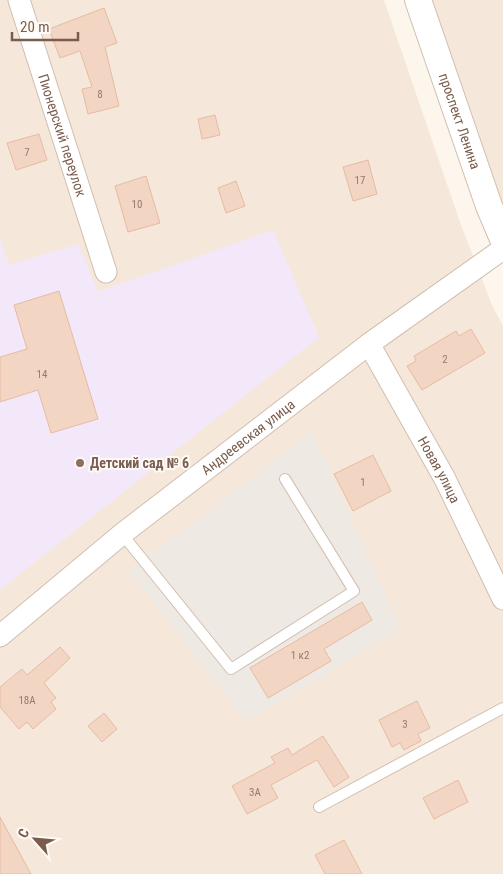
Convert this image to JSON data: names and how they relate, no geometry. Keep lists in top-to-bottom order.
{
  "streets": {
    "street": [
      "проспект Ленина",
      "Пионерский переулок",
      "Андреевская улица",
      "Новая улица"
    ]
  },
  "crossings": [
    ["Андреевская улица", "Новая улица"]
  ],
  "places": ["Детский сад № 6"],
  "house_numbers": [
    "8",
    "7",
    "17",
    "10",
    "2",
    "14",
    "1",
    "1 к2",
    "18А",
    "3",
    "3А"
  ],
  "scale_bar": "20 m",
  "north": "top left"
}
